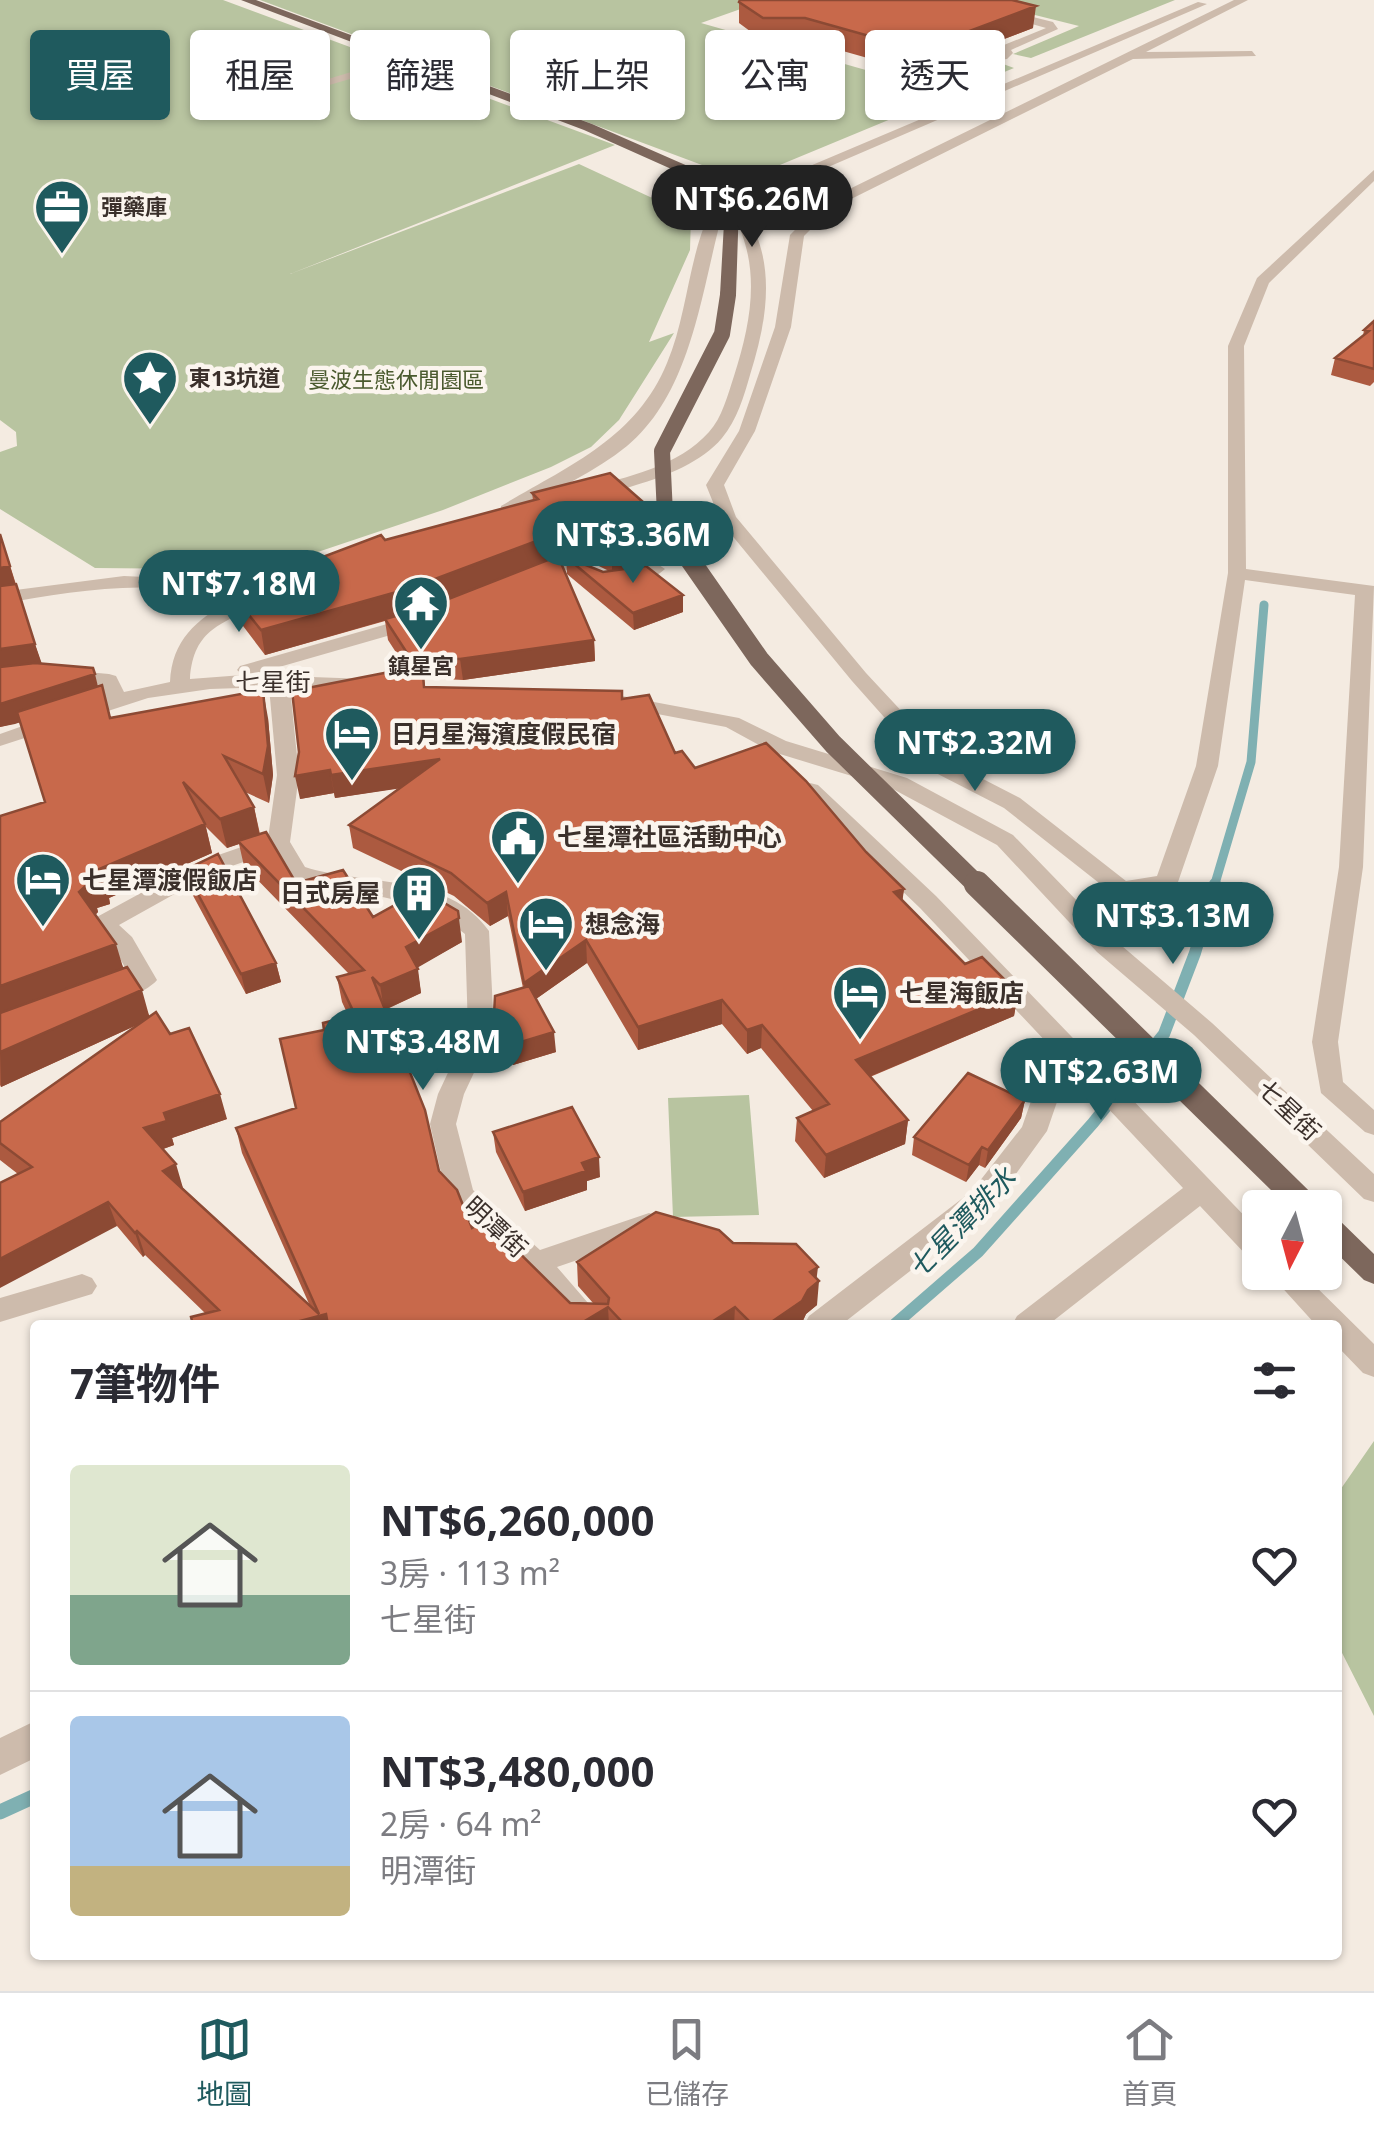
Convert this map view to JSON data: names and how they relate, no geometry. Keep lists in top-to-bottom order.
{
  "streets": {
    "street": ["七星街", "明潭街"]
  },
  "water": ["七星潭排水"],
  "parks": ["曼波生態休閒園區"],
  "places": {
    "office": ["彈藥庫"],
    "place": ["東13坑道"],
    "temple": ["鎮星宮"],
    "hotel": [
      "日月星海濱度假民宿",
      "七星潭渡假飯店",
      "想念海",
      "七星海飯店"
    ],
    "public building": ["七星潭社區活動中心"],
    "building": ["日式房屋"]
  },
  "north": "bottom",
  "page": {
    "chip": [
      "買屋",
      "租屋",
      "篩選",
      "新上架",
      "公寓",
      "透天"
    ],
    "price": [
      "NT$6.26M",
      "NT$3.36M",
      "NT$7.18M",
      "NT$2.32M",
      "NT$3.13M",
      "NT$3.48M",
      "NT$2.63M"
    ],
    "heading": "7筆物件",
    "list": [
      {
        "name": "NT$6,260,000",
        "note": "3房 · 113 m² · 七星街"
      },
      {
        "name": "NT$3,480,000",
        "note": "2房 · 64 m² · 明潭街"
      }
    ],
    "tabs": ["地圖", "已儲存", "首頁"]
  }
}
